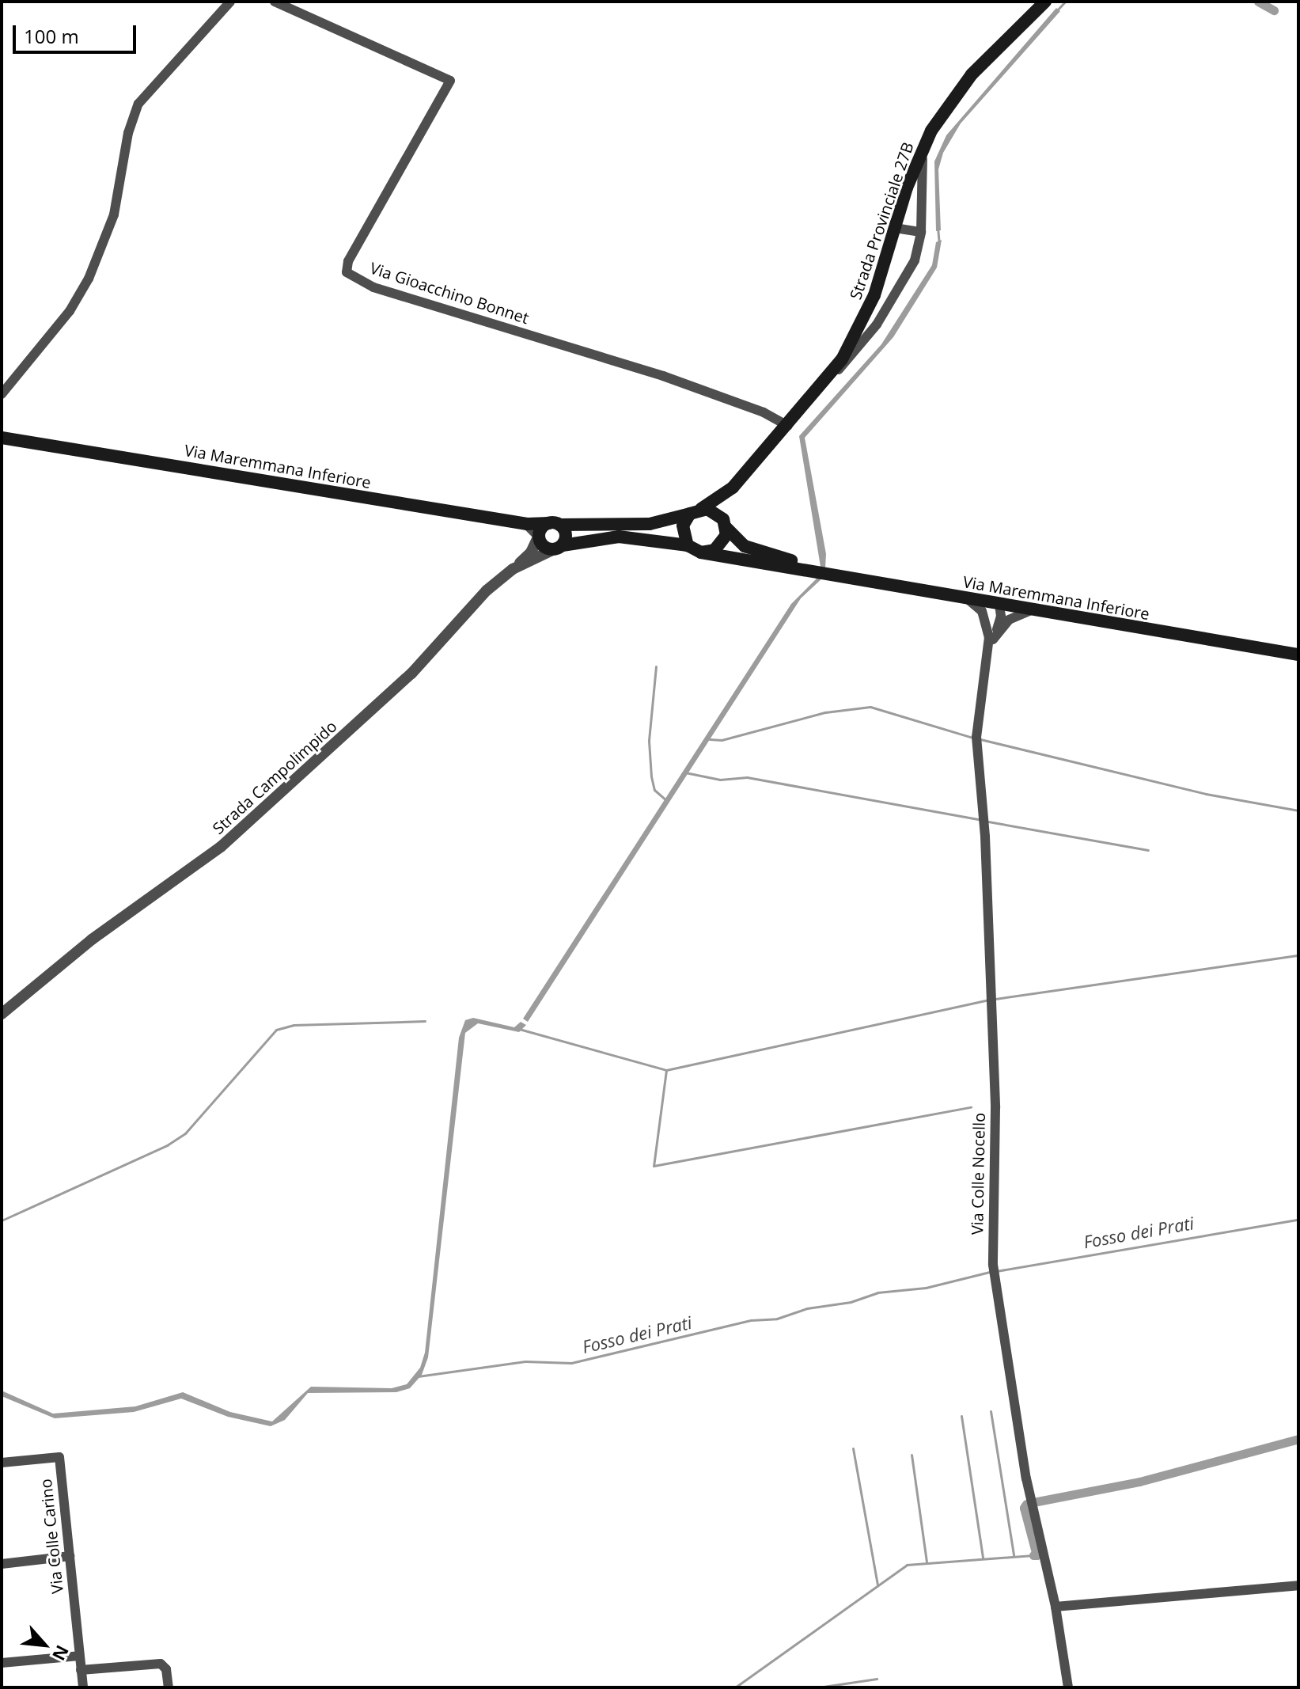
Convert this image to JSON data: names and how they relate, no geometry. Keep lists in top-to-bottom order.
{
  "streets": {
    "main road": ["Strada Provinciale 27B", "Via Maremmana Inferiore"],
    "street": [
      "Via Gioacchino Bonnet",
      "Strada Campolimpido",
      "Via Colle Nocello",
      "Via Colle Carino"
    ]
  },
  "crossings": [
    ["Strada Provinciale 27B", "Via Gioacchino Bonnet"],
    ["Strada Provinciale 27B", "Via Maremmana Inferiore"]
  ],
  "water": ["Fosso dei Prati"],
  "scale_bar": "100 m",
  "north": "bottom right"
}
